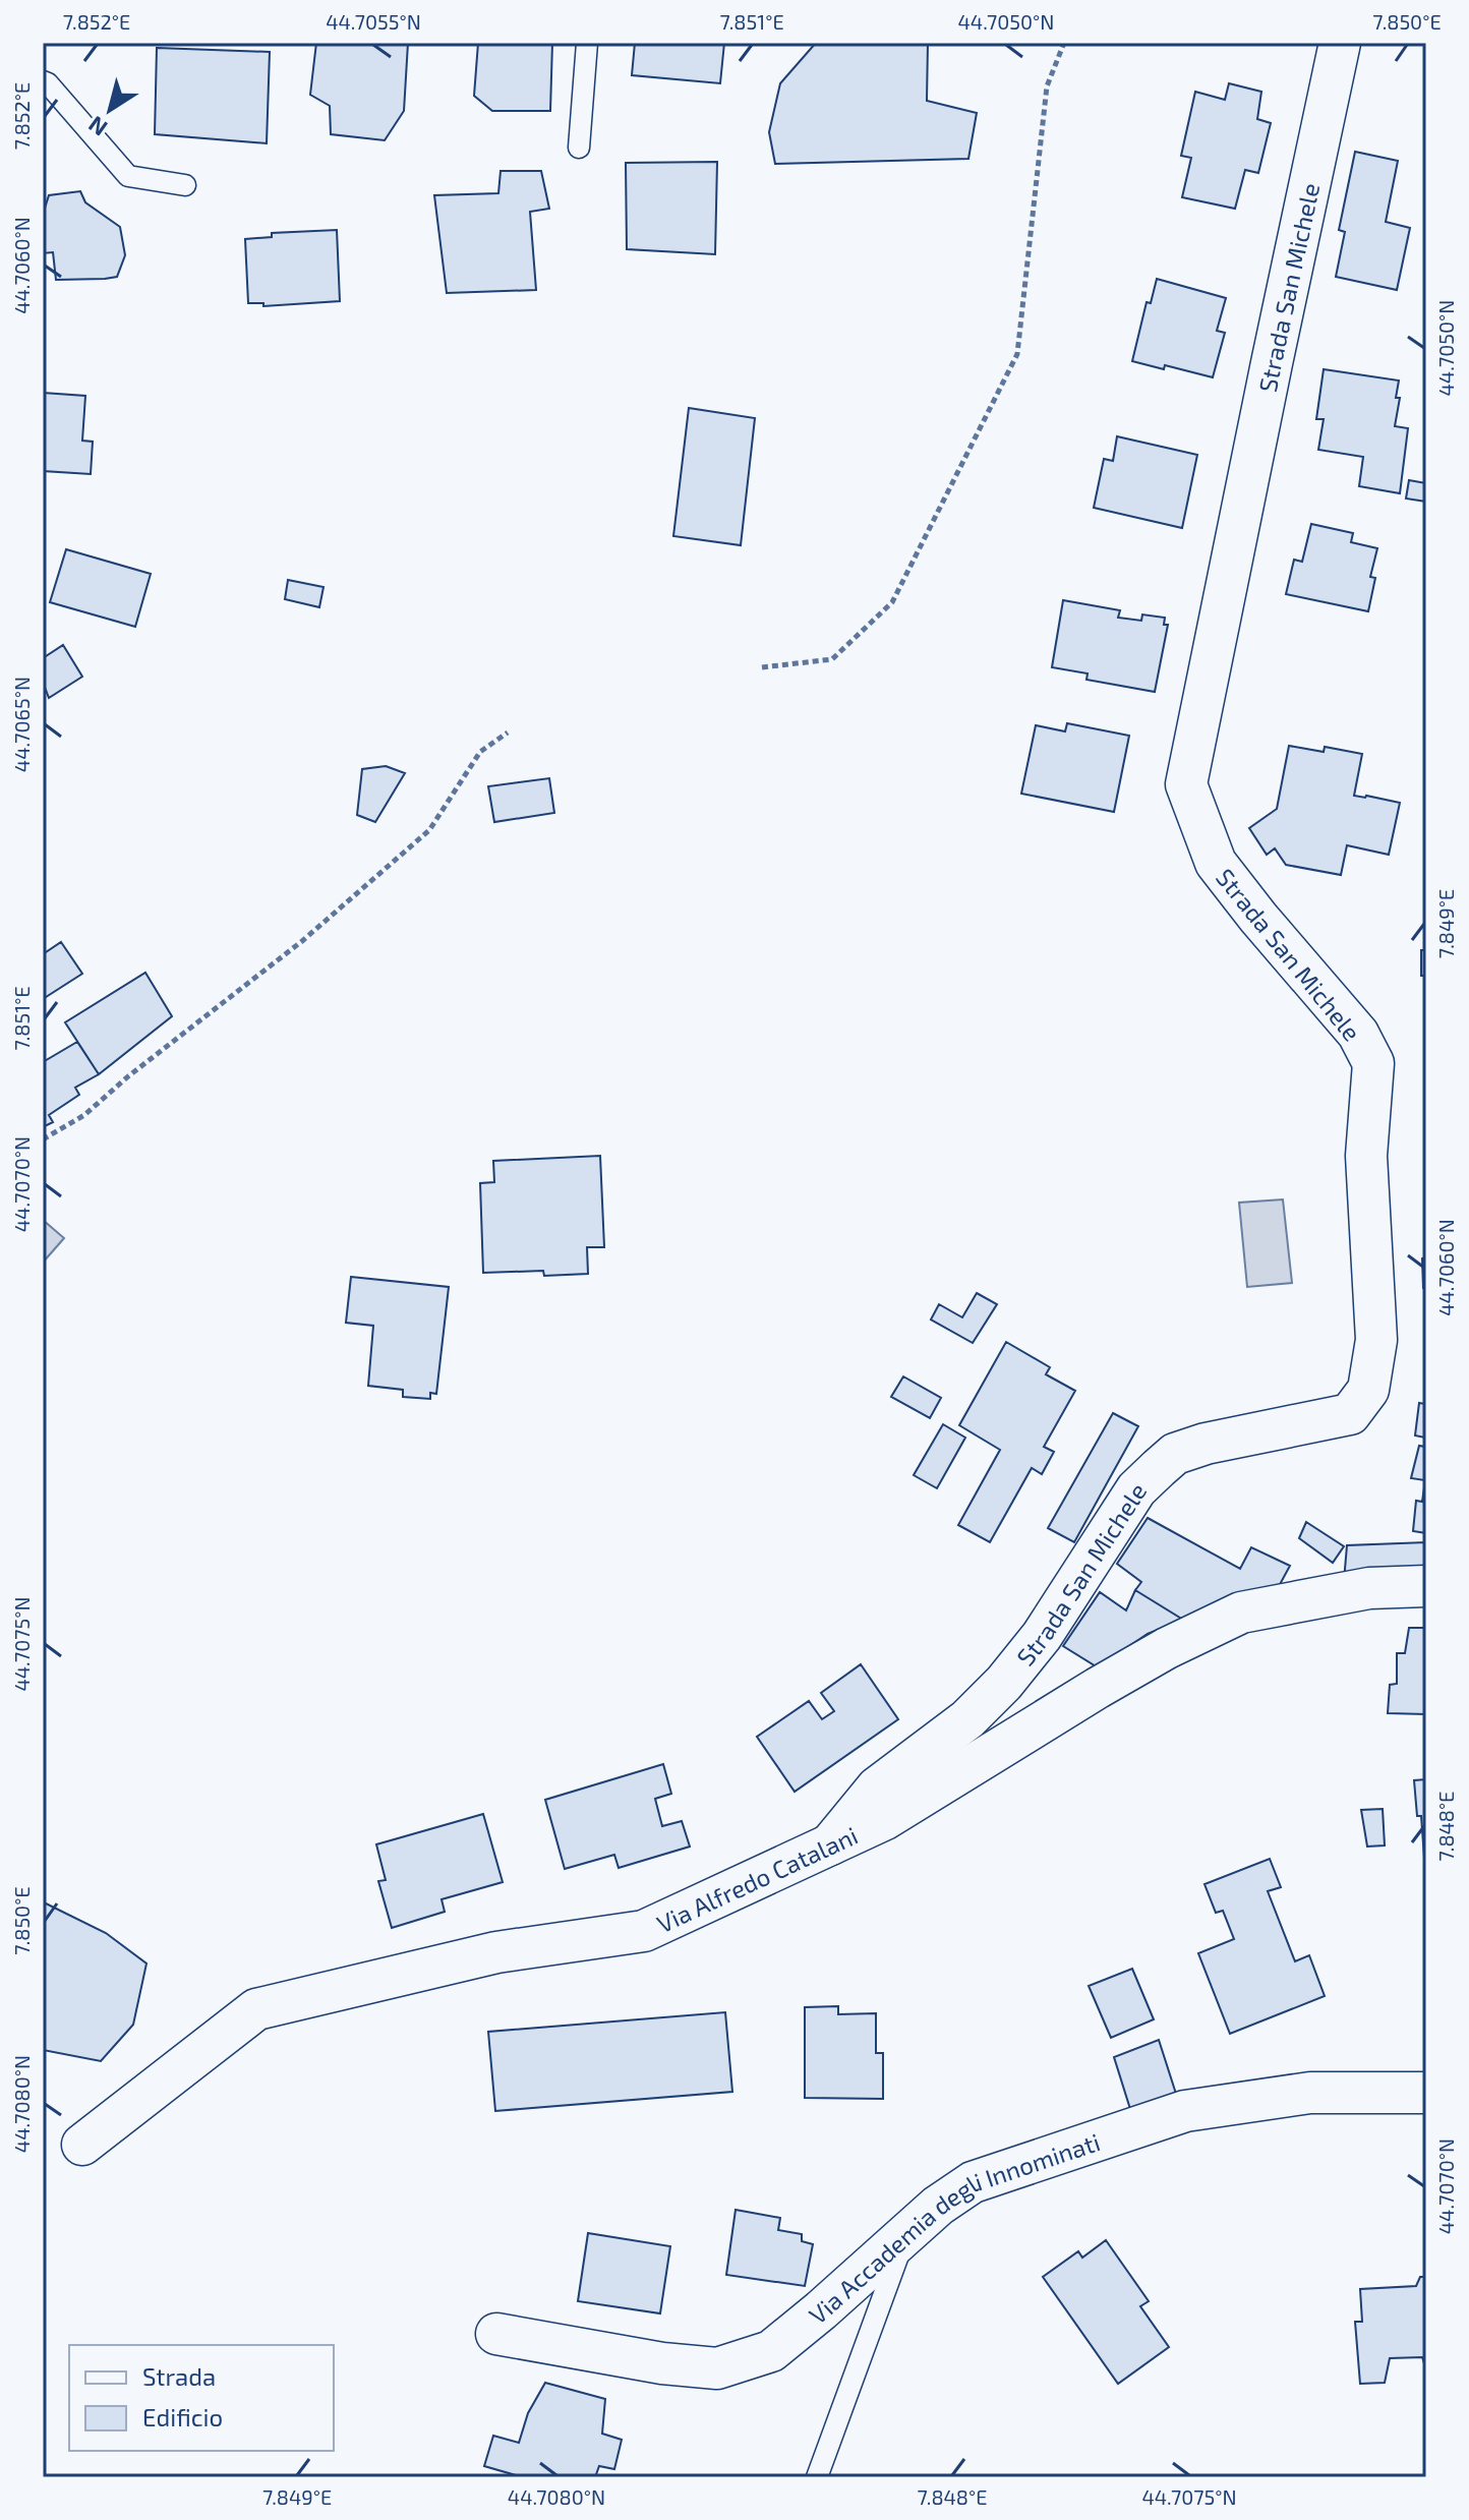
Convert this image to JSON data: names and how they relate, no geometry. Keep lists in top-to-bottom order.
{
  "streets": {
    "street": ["Strada San Michele", "Via Alfredo Catalani", "Via Accademia degli Innominati"]
  },
  "crossings": [
    ["Strada San Michele", "Via Alfredo Catalani"]
  ],
  "legend": ["Strada", "Edificio"],
  "north": "bottom left",
  "coordinates": [
    "7.852°E",
    "44.7055°N",
    "7.851°E",
    "44.7050°N",
    "7.850°E",
    "44.7060°N",
    "44.7065°N",
    "7.849°E",
    "44.7070°N",
    "44.7075°N",
    "7.848°E",
    "44.7080°N"
  ]
}
